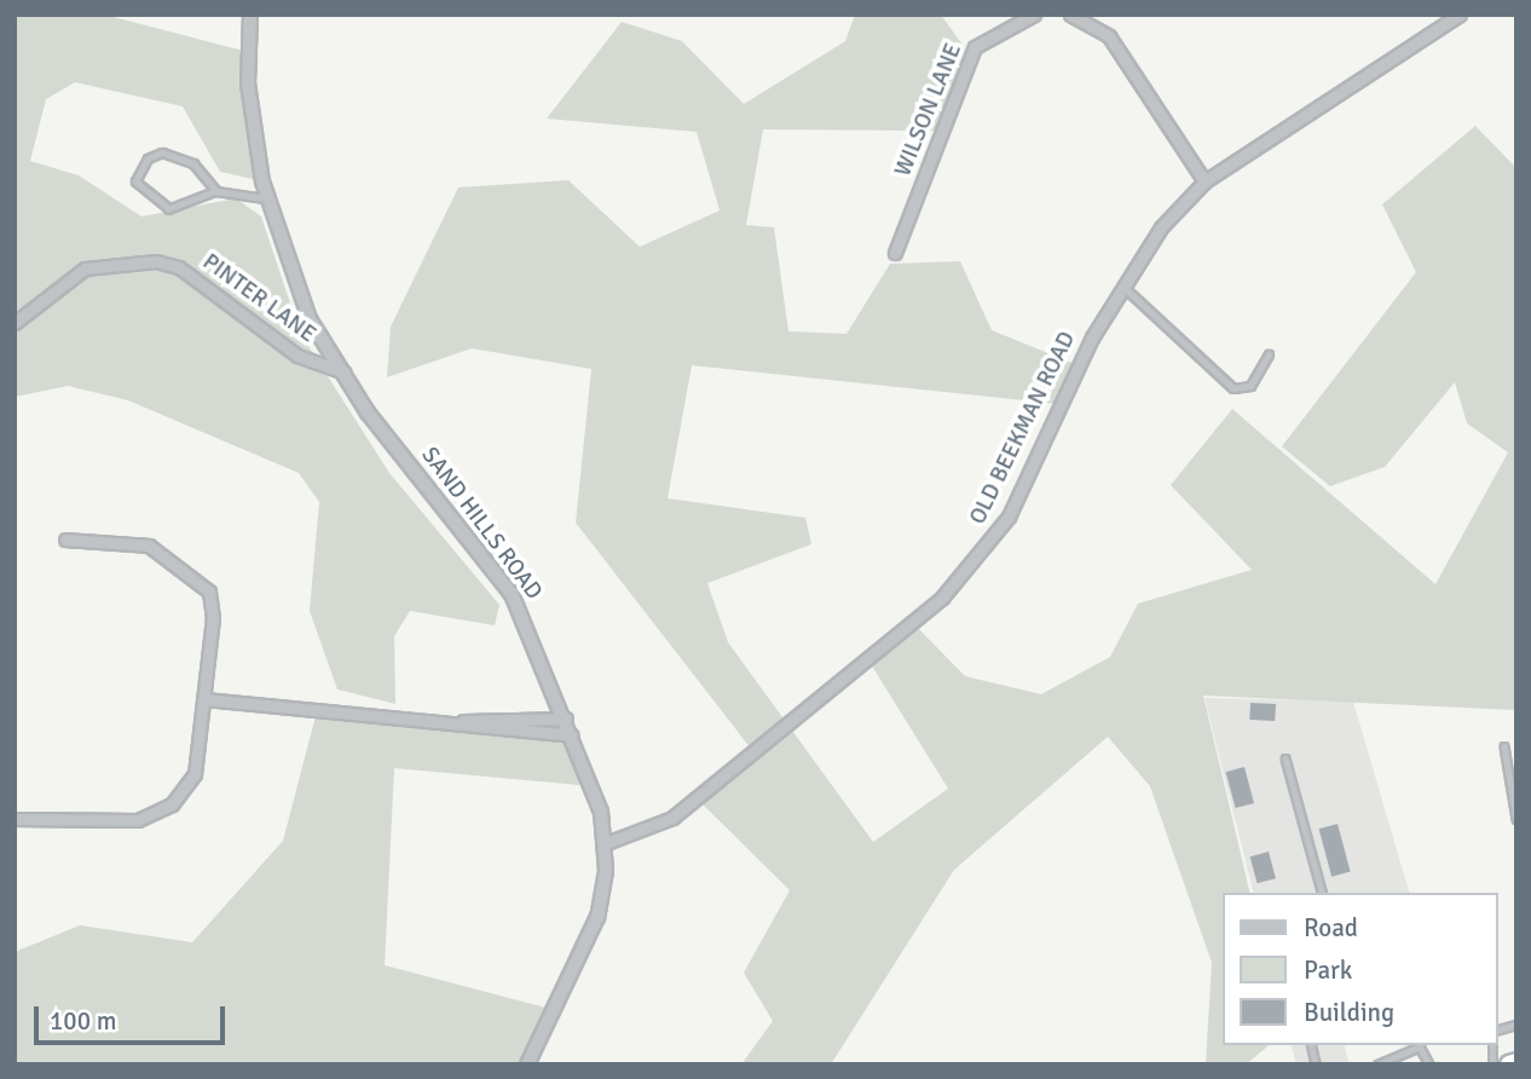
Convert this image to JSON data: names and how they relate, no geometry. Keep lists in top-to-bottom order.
{
  "streets": {
    "street": [
      "WILSON LANE",
      "PINTER LANE",
      "OLD BEEKMAN ROAD",
      "SAND HILLS ROAD"
    ]
  },
  "crossings": [
    ["PINTER LANE", "SAND HILLS ROAD"],
    ["OLD BEEKMAN ROAD", "SAND HILLS ROAD"]
  ],
  "legend": ["Road", "Park", "Building"],
  "scale_bar": "100 m"
}
